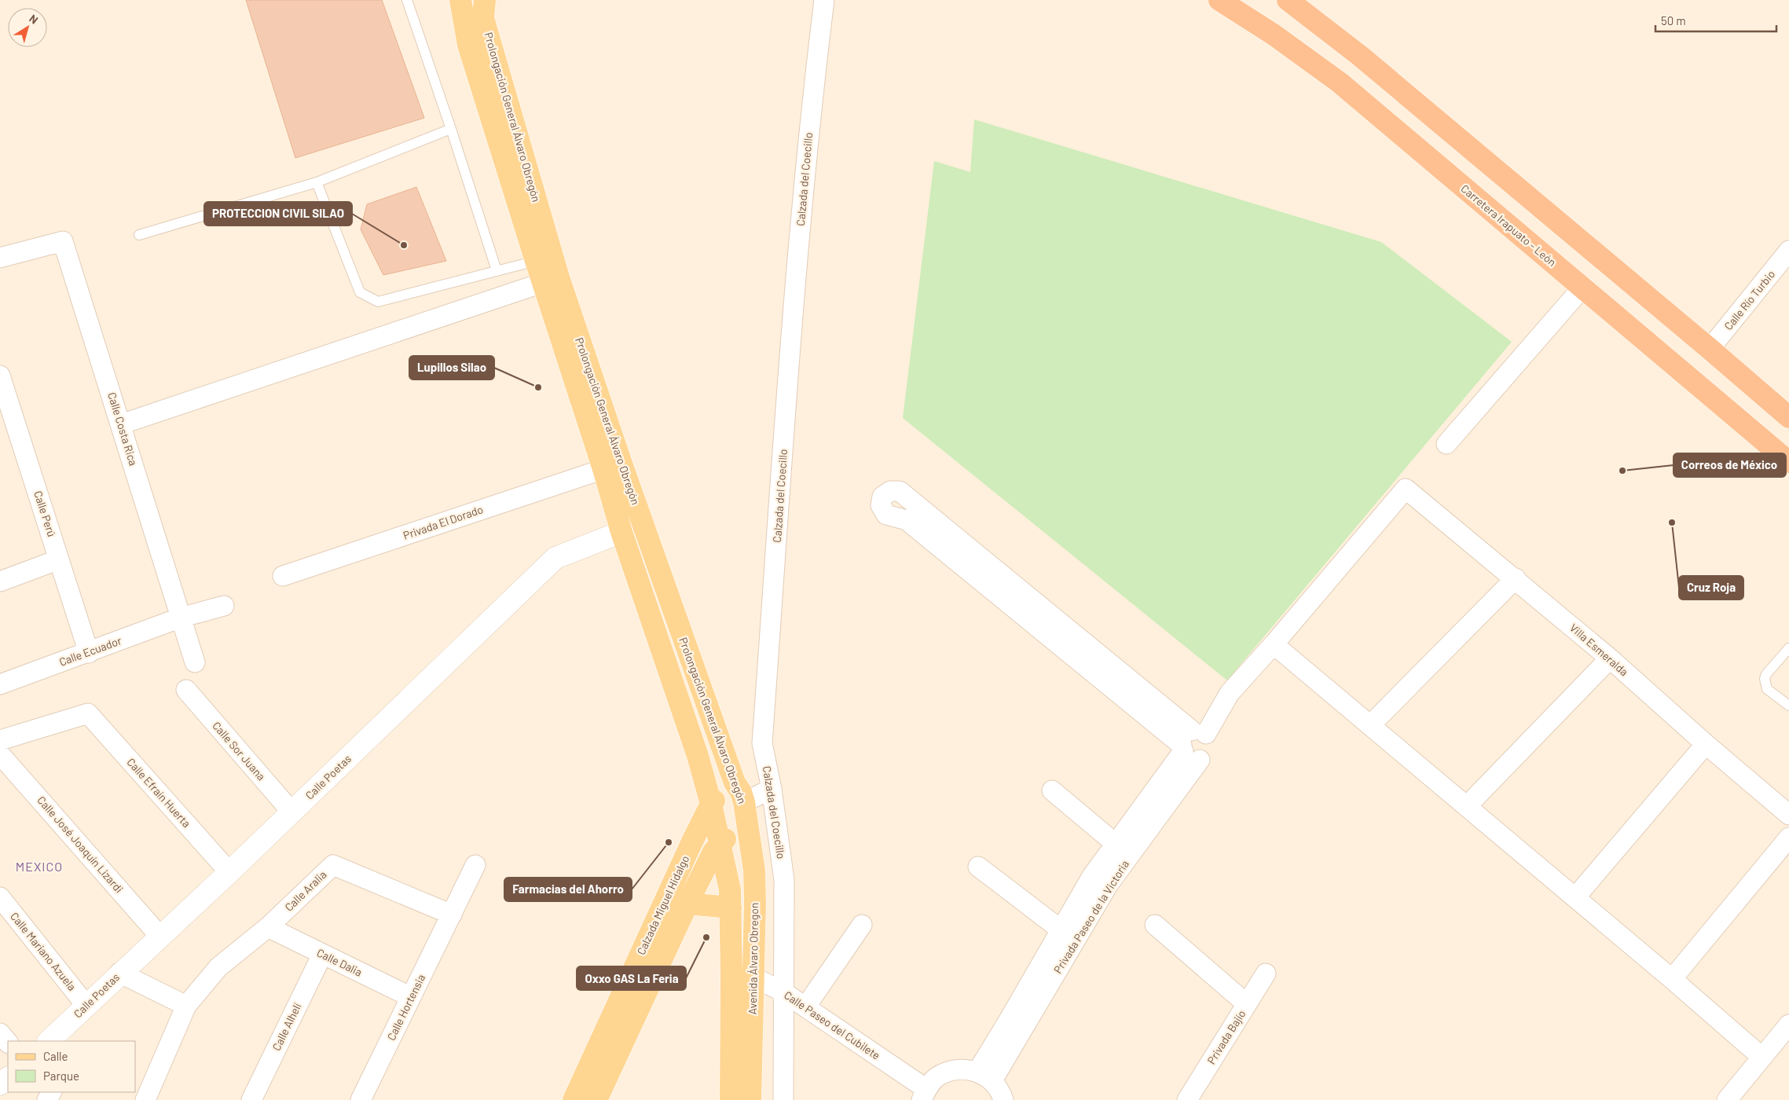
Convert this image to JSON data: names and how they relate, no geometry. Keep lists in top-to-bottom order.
{
  "streets": {
    "highway": ["Carretera Irapuato - León"],
    "main road": ["Prolongación General Álvaro Obregón", "Calzada Miguel Hidalgo", "Avenida Álvaro Obregon"],
    "street": [
      "Calzada del Coecillo",
      "Calle Río Turbio",
      "Calle Costa Rica",
      "Calle Perú",
      "Privada El Dorado",
      "Villa Esmeralda",
      "Calle Ecuador",
      "Calle Sor Juana",
      "Calle Poetas",
      "Calle Efraín Huerta",
      "Calle José Joaquín Lizardi",
      "Calle Aralia",
      "Privada Paseo de la Victoria",
      "Calle Mariano Azuela",
      "Calle Dalia",
      "Calle Hortensia",
      "Calle Paseo del Cubilete",
      "Calle Alhelí",
      "Privada Bajío"
    ]
  },
  "crossings": [
    ["Prolongación General Álvaro Obregón", "Privada El Dorado"],
    ["Prolongación General Álvaro Obregón", "Calle Poetas"],
    ["Prolongación General Álvaro Obregón", "Calzada Miguel Hidalgo"],
    ["Prolongación General Álvaro Obregón", "Avenida Álvaro Obregon"],
    ["Calzada del Coecillo", "Calle Paseo del Cubilete"],
    ["Calle Costa Rica", "Calle Ecuador"],
    ["Calle Perú", "Calle Ecuador"],
    ["Villa Esmeralda", "Privada Paseo de la Victoria"],
    ["Calle Sor Juana", "Calle Poetas"],
    ["Calle Poetas", "Calle Efraín Huerta"],
    ["Calle Poetas", "Calle José Joaquín Lizardi"],
    ["Calle Poetas", "Calle Mariano Azuela"],
    ["Calle Aralia", "Calle Dalia"],
    ["Calle Aralia", "Calle Hortensia"],
    ["Calzada Miguel Hidalgo", "Avenida Álvaro Obregon"],
    ["Avenida Álvaro Obregon", "Calle Paseo del Cubilete"],
    ["Calle Dalia", "Calle Hortensia"],
    ["Calle Dalia", "Calle Alhelí"]
  ],
  "districts": ["MEXICO"],
  "places": [
    "PROTECCION CIVIL SILAO",
    "Lupillos Silao",
    "Correos de México",
    "Cruz Roja",
    "Farmacias del Ahorro",
    "Oxxo GAS La Feria"
  ],
  "legend": ["Calle", "Parque"],
  "scale_bar": "50 m",
  "north": "top right"
}
